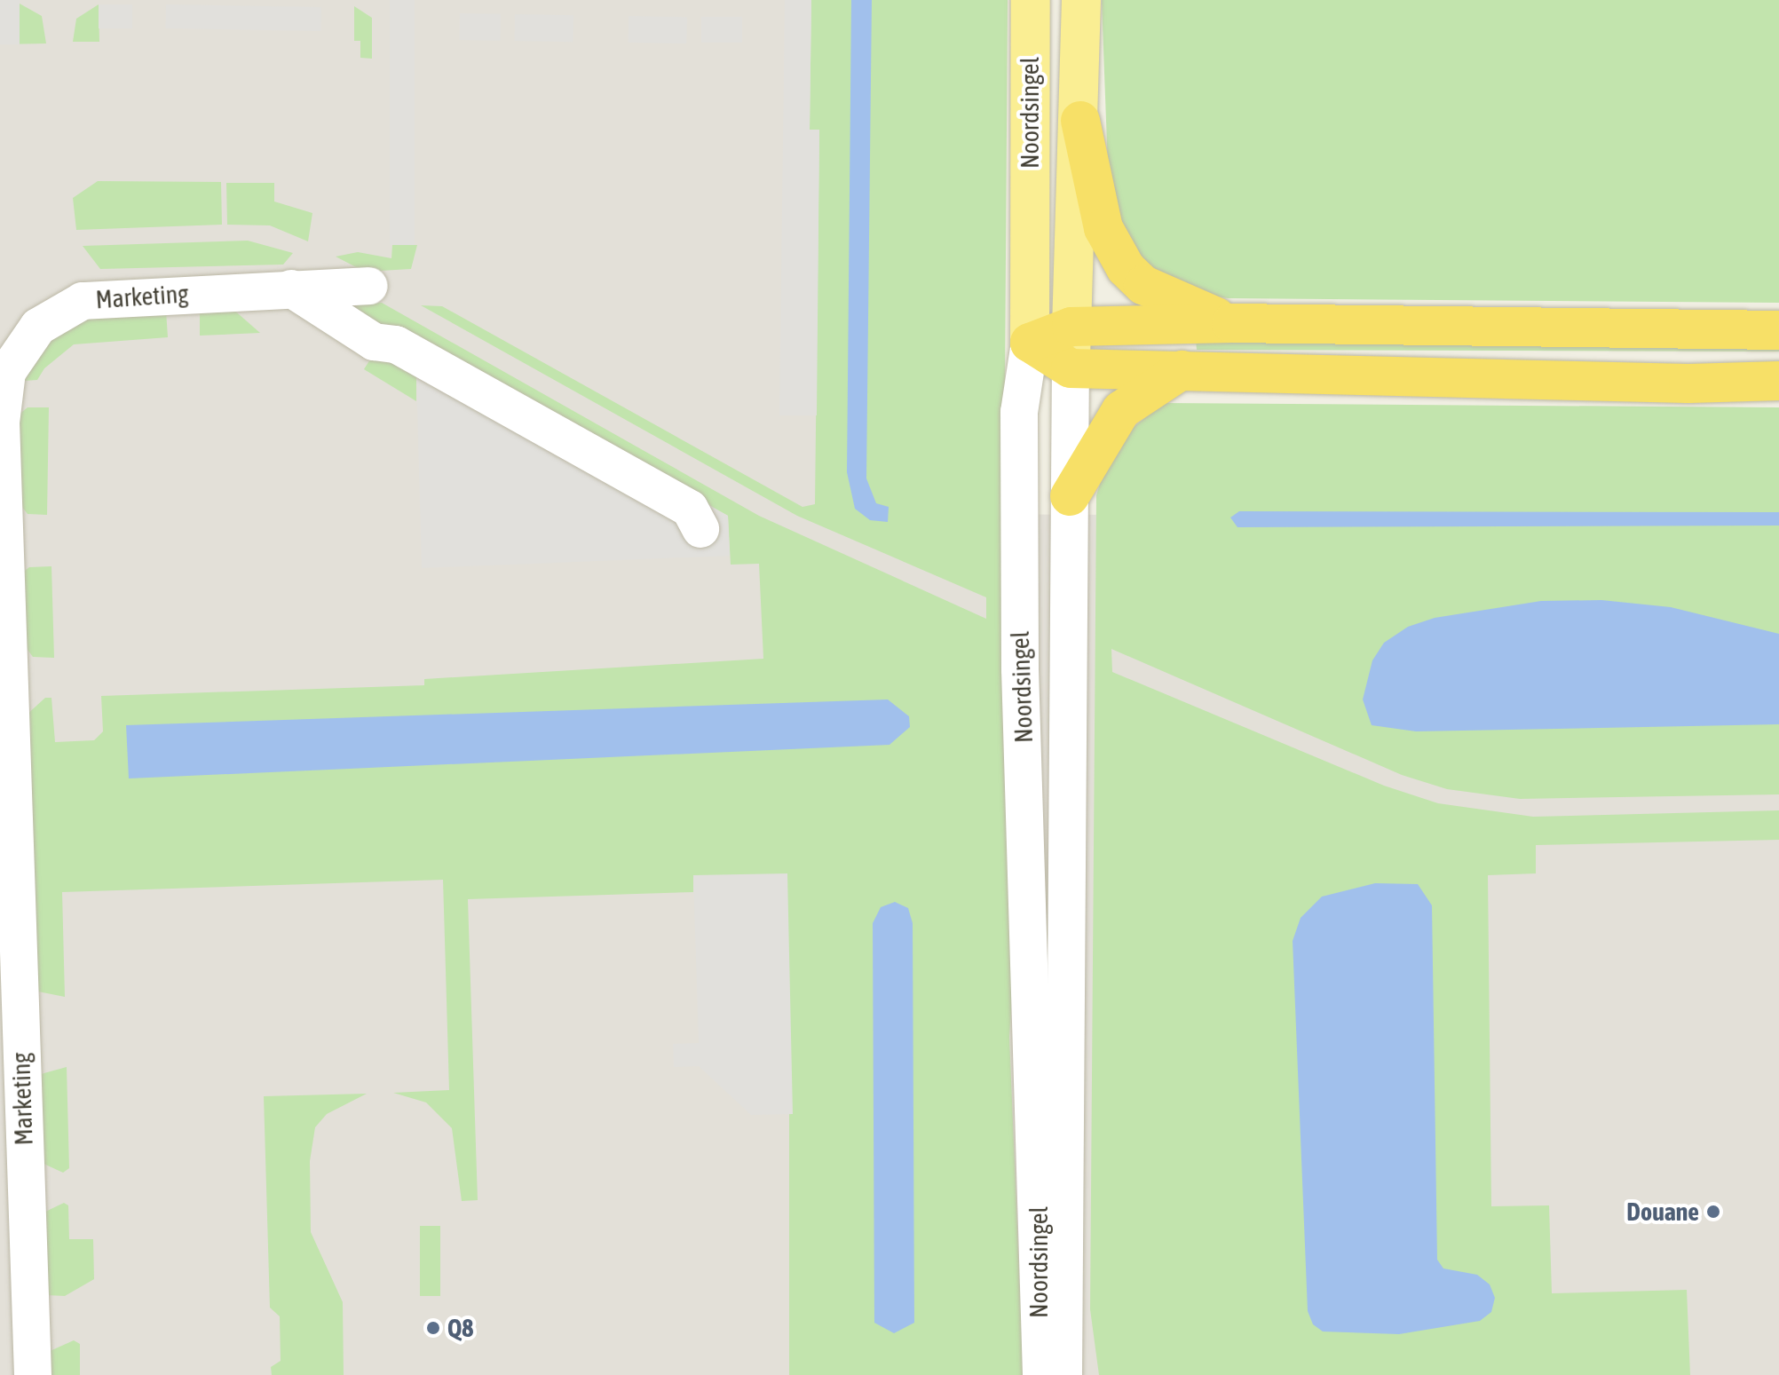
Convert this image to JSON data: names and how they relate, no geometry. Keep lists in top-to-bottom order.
{
  "streets": {
    "main road": ["Noordsingel"],
    "street": ["Marketing"]
  },
  "places": ["Douane", "Q8"]
}
